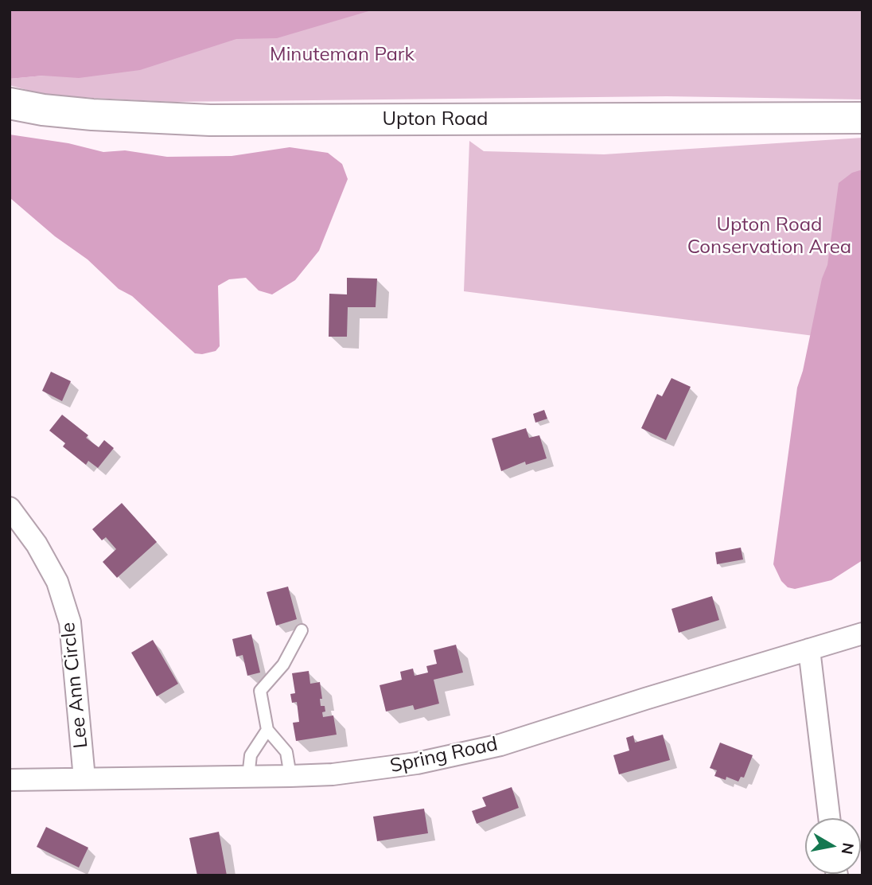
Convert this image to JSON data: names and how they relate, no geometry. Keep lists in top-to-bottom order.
{
  "streets": {
    "main road": ["Upton Road"],
    "street": ["Lee Ann Circle", "Spring Road"]
  },
  "crossings": [
    ["Lee Ann Circle", "Spring Road"]
  ],
  "parks": ["Minuteman Park", "Upton Road Conservation Area"],
  "north": "right"
}
